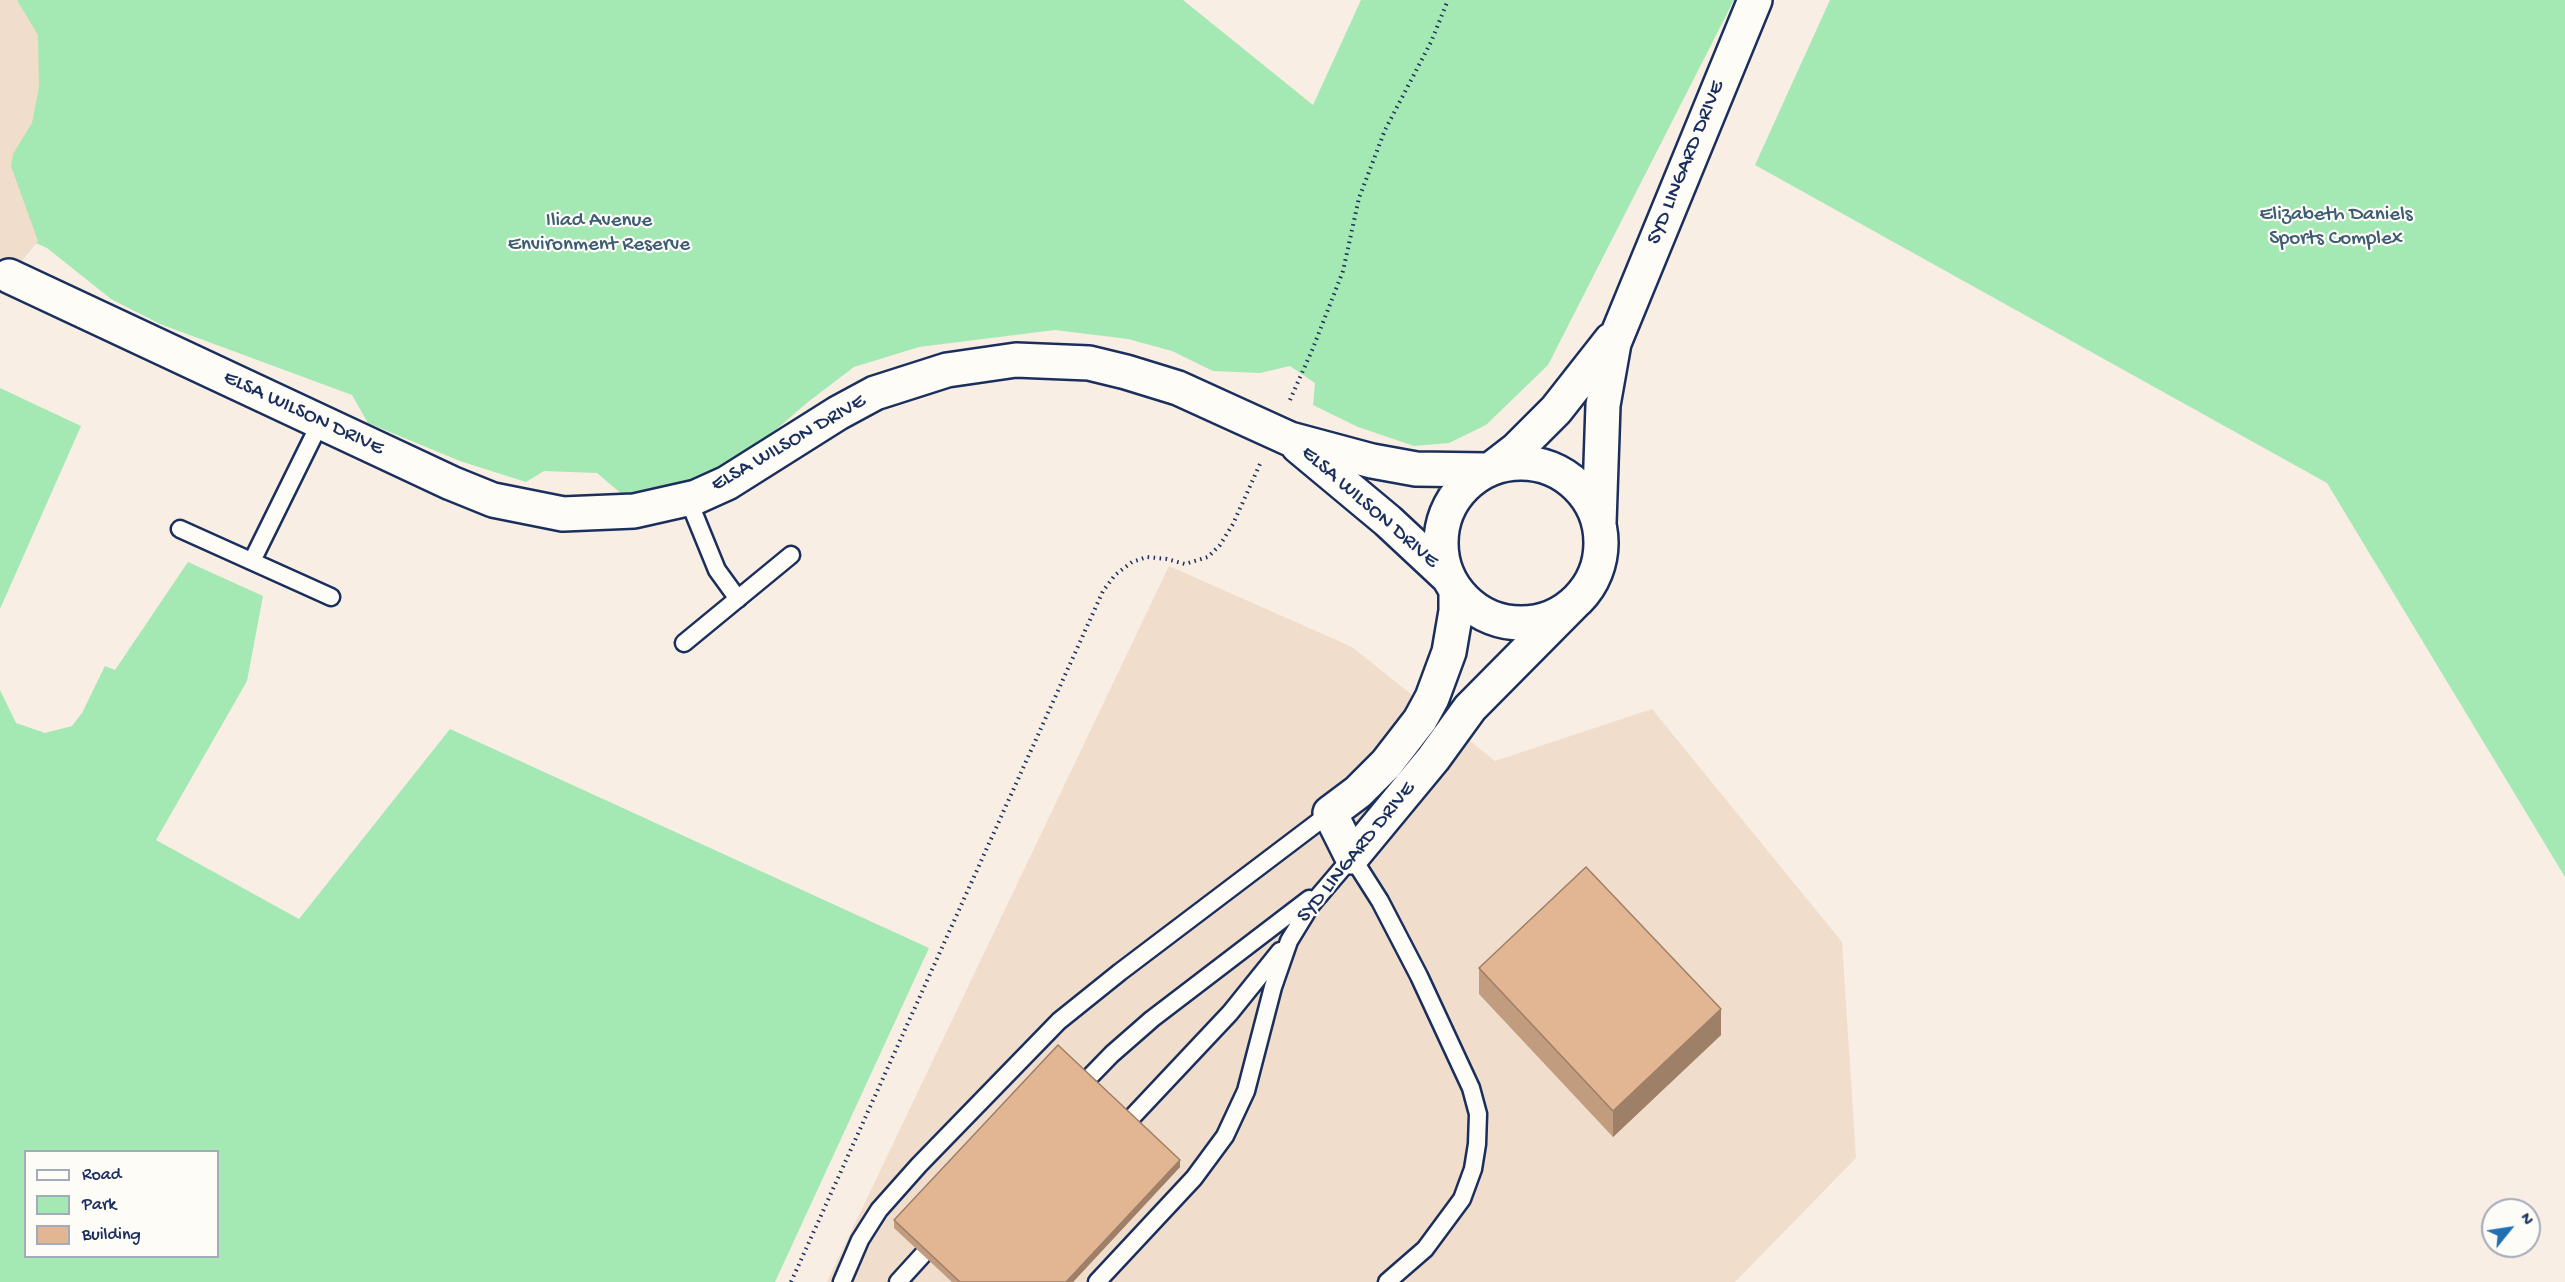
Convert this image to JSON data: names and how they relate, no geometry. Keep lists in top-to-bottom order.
{
  "streets": {
    "street": ["SYD LINGARD DRIVE", "ELSA WILSON DRIVE"]
  },
  "crossings": [
    ["SYD LINGARD DRIVE", "ELSA WILSON DRIVE"]
  ],
  "parks": ["Elizabeth Daniels Sports Complex", "Iliad Avenue Environment Reserve"],
  "legend": ["Road", "Park", "Building"],
  "north": "top right"
}
